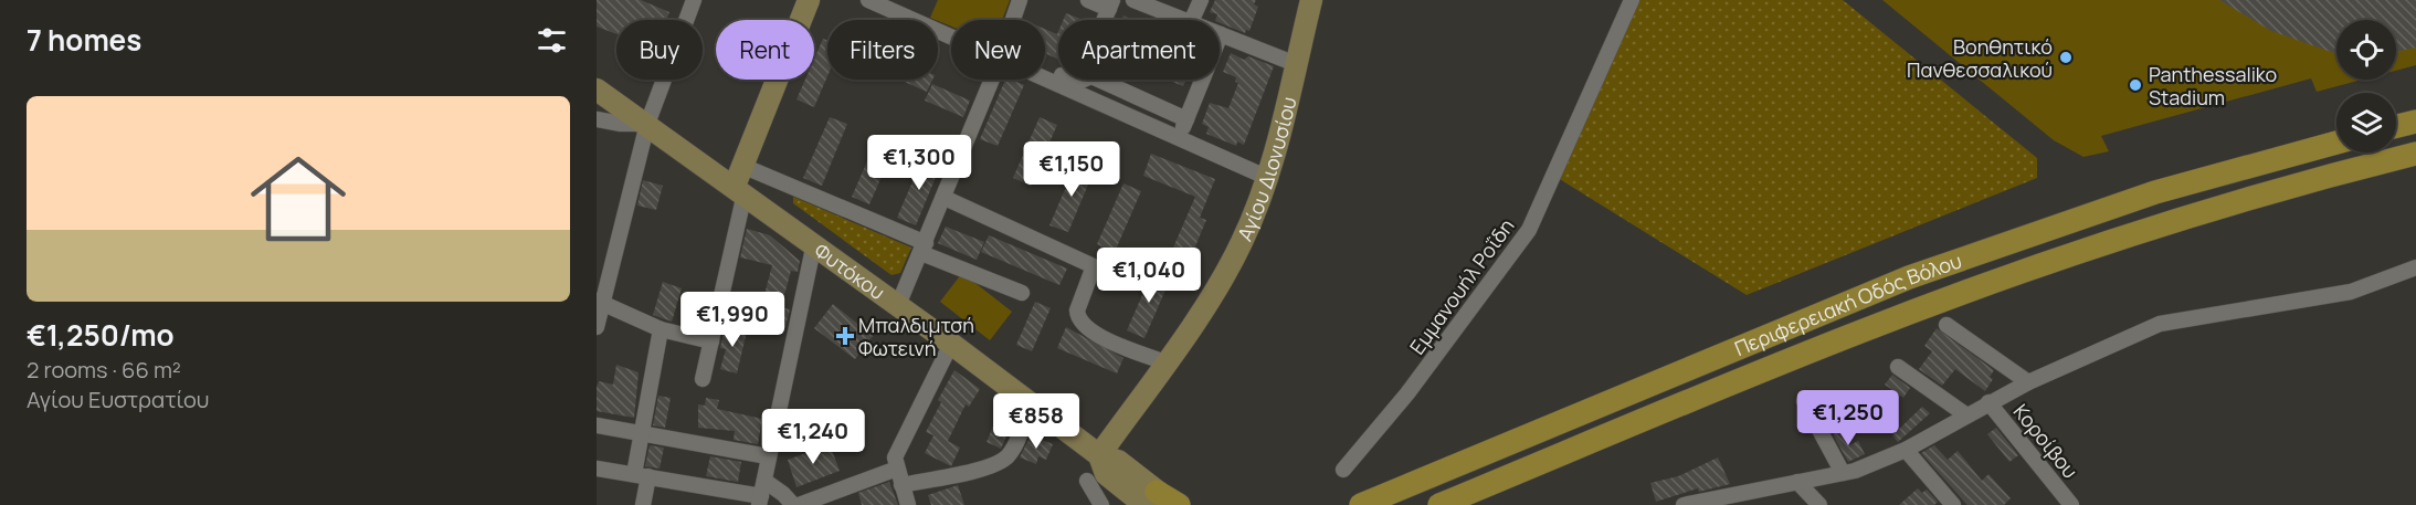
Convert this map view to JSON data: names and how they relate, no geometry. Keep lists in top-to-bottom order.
{
  "streets": {
    "main road": ["Περιφερειακή Οδός Βόλου"],
    "street": [
      "Αγίου Διονυσίου",
      "Φυτόκου",
      "Εμμανουήλ Ροΐδη",
      "Κοροίβου"
    ]
  },
  "crossings": [
    ["Αγίου Διονυσίου", "Φυτόκου"]
  ],
  "places": {
    "other": ["Βοηθητικό Πανθεσσαλικού", "Panthessaliko Stadium"],
    "health": ["Μπαλδιμτσή Φωτεινή"]
  },
  "page": {
    "heading": "7 homes",
    "chip": [
      "Buy",
      "Rent",
      "Filters",
      "New",
      "Apartment"
    ],
    "list": [
      {
        "name": "€1,250/mo",
        "note": "2 rooms · 66 m² · Αγίου Ευστρατίου"
      }
    ],
    "price": [
      "€1,300",
      "€1,150",
      "€1,040",
      "€1,990",
      "€1,250",
      "€858",
      "€1,240"
    ]
  }
}
